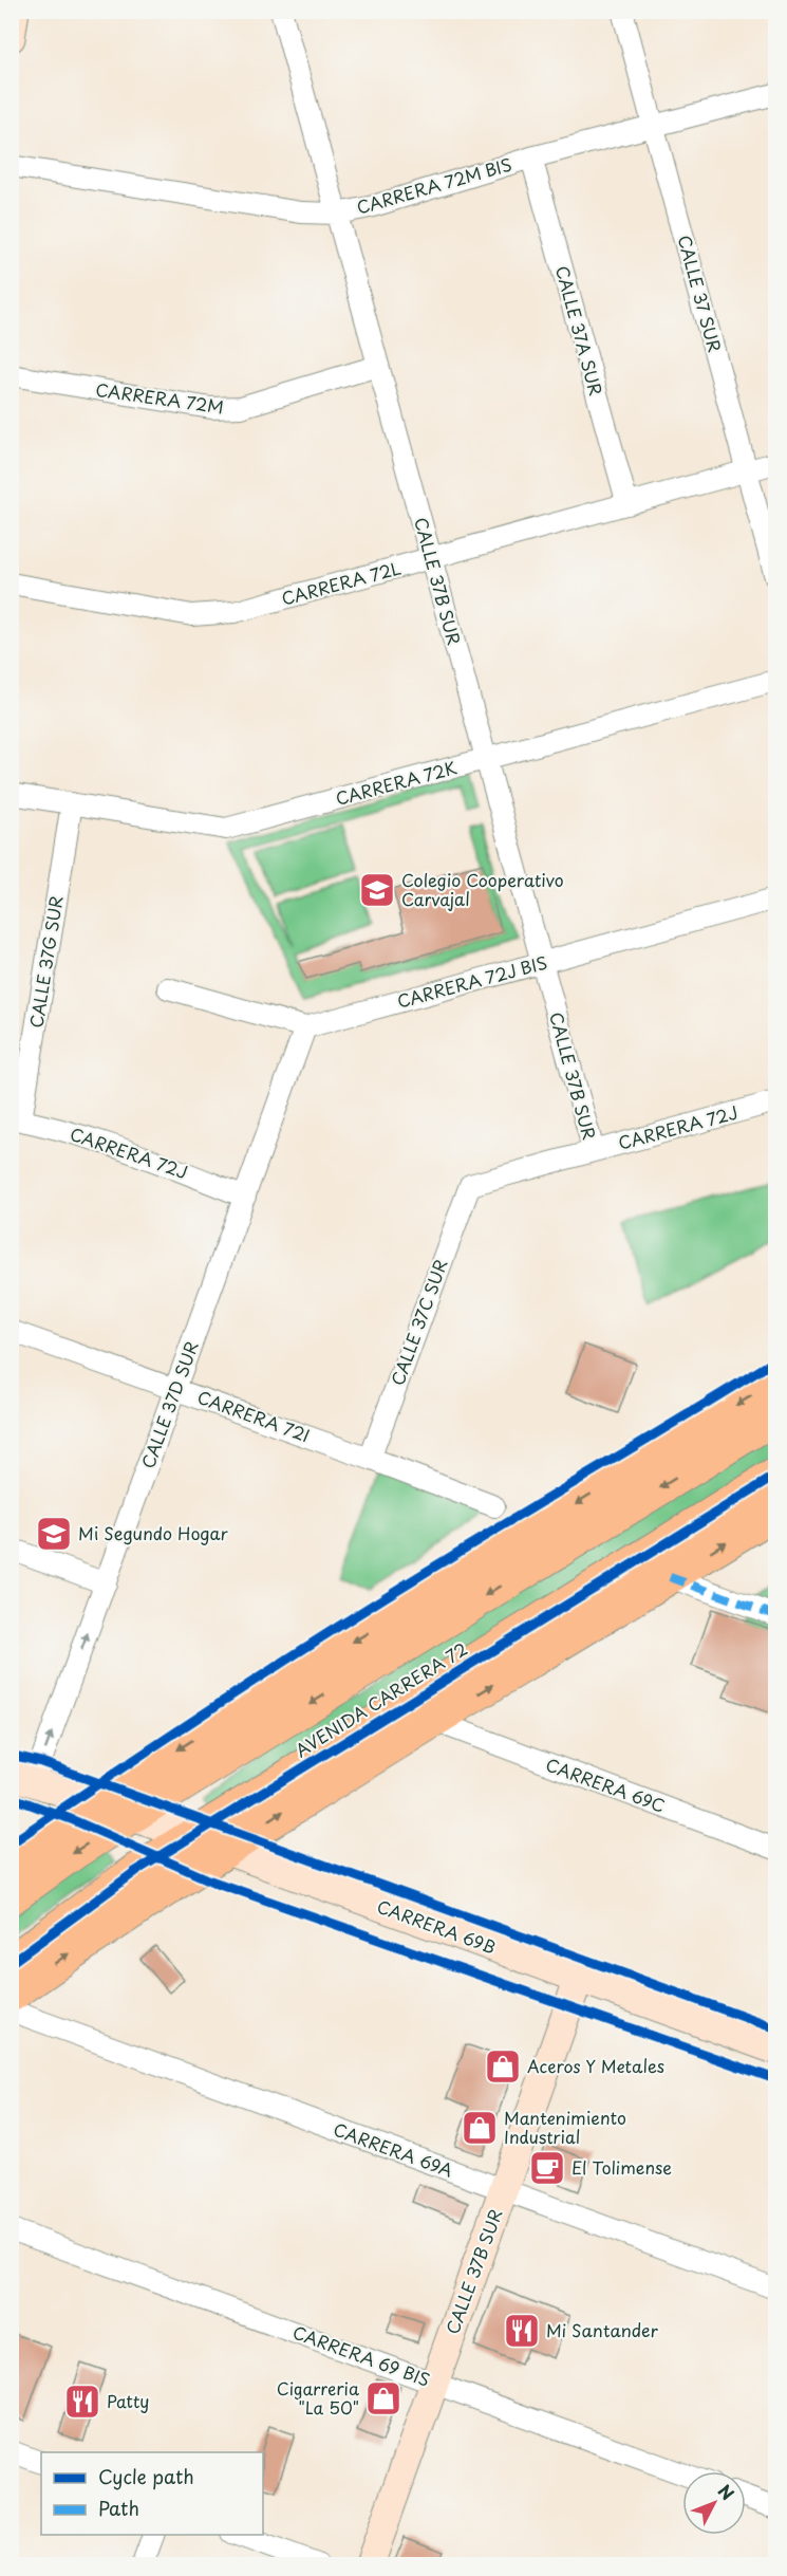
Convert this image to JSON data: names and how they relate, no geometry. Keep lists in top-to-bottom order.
{
  "streets": {
    "highway": ["AVENIDA CARRERA 72"],
    "street": [
      "CARRERA 72M BIS",
      "CALLE 37 SUR",
      "CALLE 37A SUR",
      "CARRERA 72M",
      "CALLE 37B SUR",
      "CARRERA 72L",
      "CARRERA 72K",
      "CALLE 37G SUR",
      "CARRERA 72J BIS",
      "CARRERA 72J",
      "CALLE 37C SUR",
      "CALLE 37D SUR",
      "CARRERA 72I",
      "CARRERA 69C",
      "CARRERA 69B",
      "CARRERA 69A",
      "CARRERA 69 BIS"
    ]
  },
  "crossings": [
    ["CARRERA 72M BIS", "CALLE 37 SUR"],
    ["CARRERA 72M BIS", "CALLE 37A SUR"],
    ["CARRERA 72M BIS", "CALLE 37B SUR"],
    ["CALLE 37 SUR", "CARRERA 72L"],
    ["CALLE 37A SUR", "CARRERA 72L"],
    ["CARRERA 72M", "CALLE 37B SUR"],
    ["CALLE 37B SUR", "CARRERA 72L"],
    ["CALLE 37B SUR", "CARRERA 72K"],
    ["CALLE 37B SUR", "CARRERA 72J BIS"],
    ["CALLE 37B SUR", "CARRERA 72J"],
    ["CALLE 37B SUR", "CARRERA 69B"],
    ["CALLE 37B SUR", "CARRERA 69A"],
    ["CALLE 37B SUR", "CARRERA 69 BIS"],
    ["CARRERA 72K", "CALLE 37G SUR"],
    ["CALLE 37G SUR", "CARRERA 72J"],
    ["CARRERA 72J BIS", "CALLE 37D SUR"],
    ["CARRERA 72J", "CALLE 37C SUR"],
    ["CARRERA 72J", "CALLE 37D SUR"],
    ["CALLE 37C SUR", "CARRERA 72I"],
    ["CALLE 37D SUR", "CARRERA 72I"],
    ["CALLE 37D SUR", "CARRERA 69B"],
    ["AVENIDA CARRERA 72", "CARRERA 69B"]
  ],
  "places": {
    "school or university": ["Colegio Cooperativo Carvajal", "Mi Segundo Hogar"],
    "shop": ["Aceros Y Metales", "Mantenimiento Industrial", "Cigarreria \"La 50\""],
    "cafe": ["El Tolimense"],
    "restaurant": ["Mi Santander", "Patty"]
  },
  "legend": ["Cycle path", "Path"],
  "north": "top right"
}
